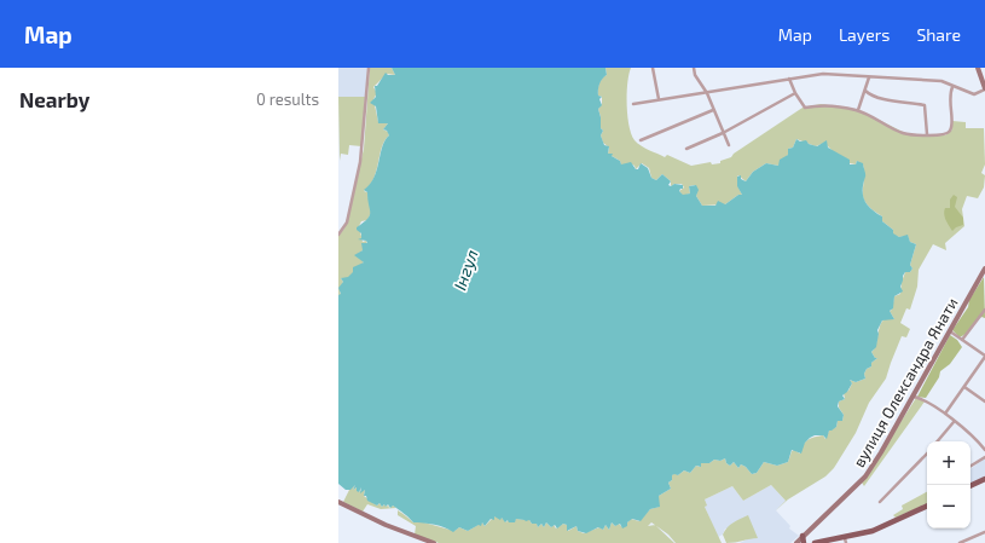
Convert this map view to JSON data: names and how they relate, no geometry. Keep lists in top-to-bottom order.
{
  "streets": {
    "street": ["вулиця Олександра Янати"]
  },
  "water": ["Інгул"],
  "page": {
    "header": "Map",
    "nav": ["Map", "Layers", "Share"],
    "heading": ["Nearby", "0 results"],
    "map_buttons": ["+", "−"]
  }
}
